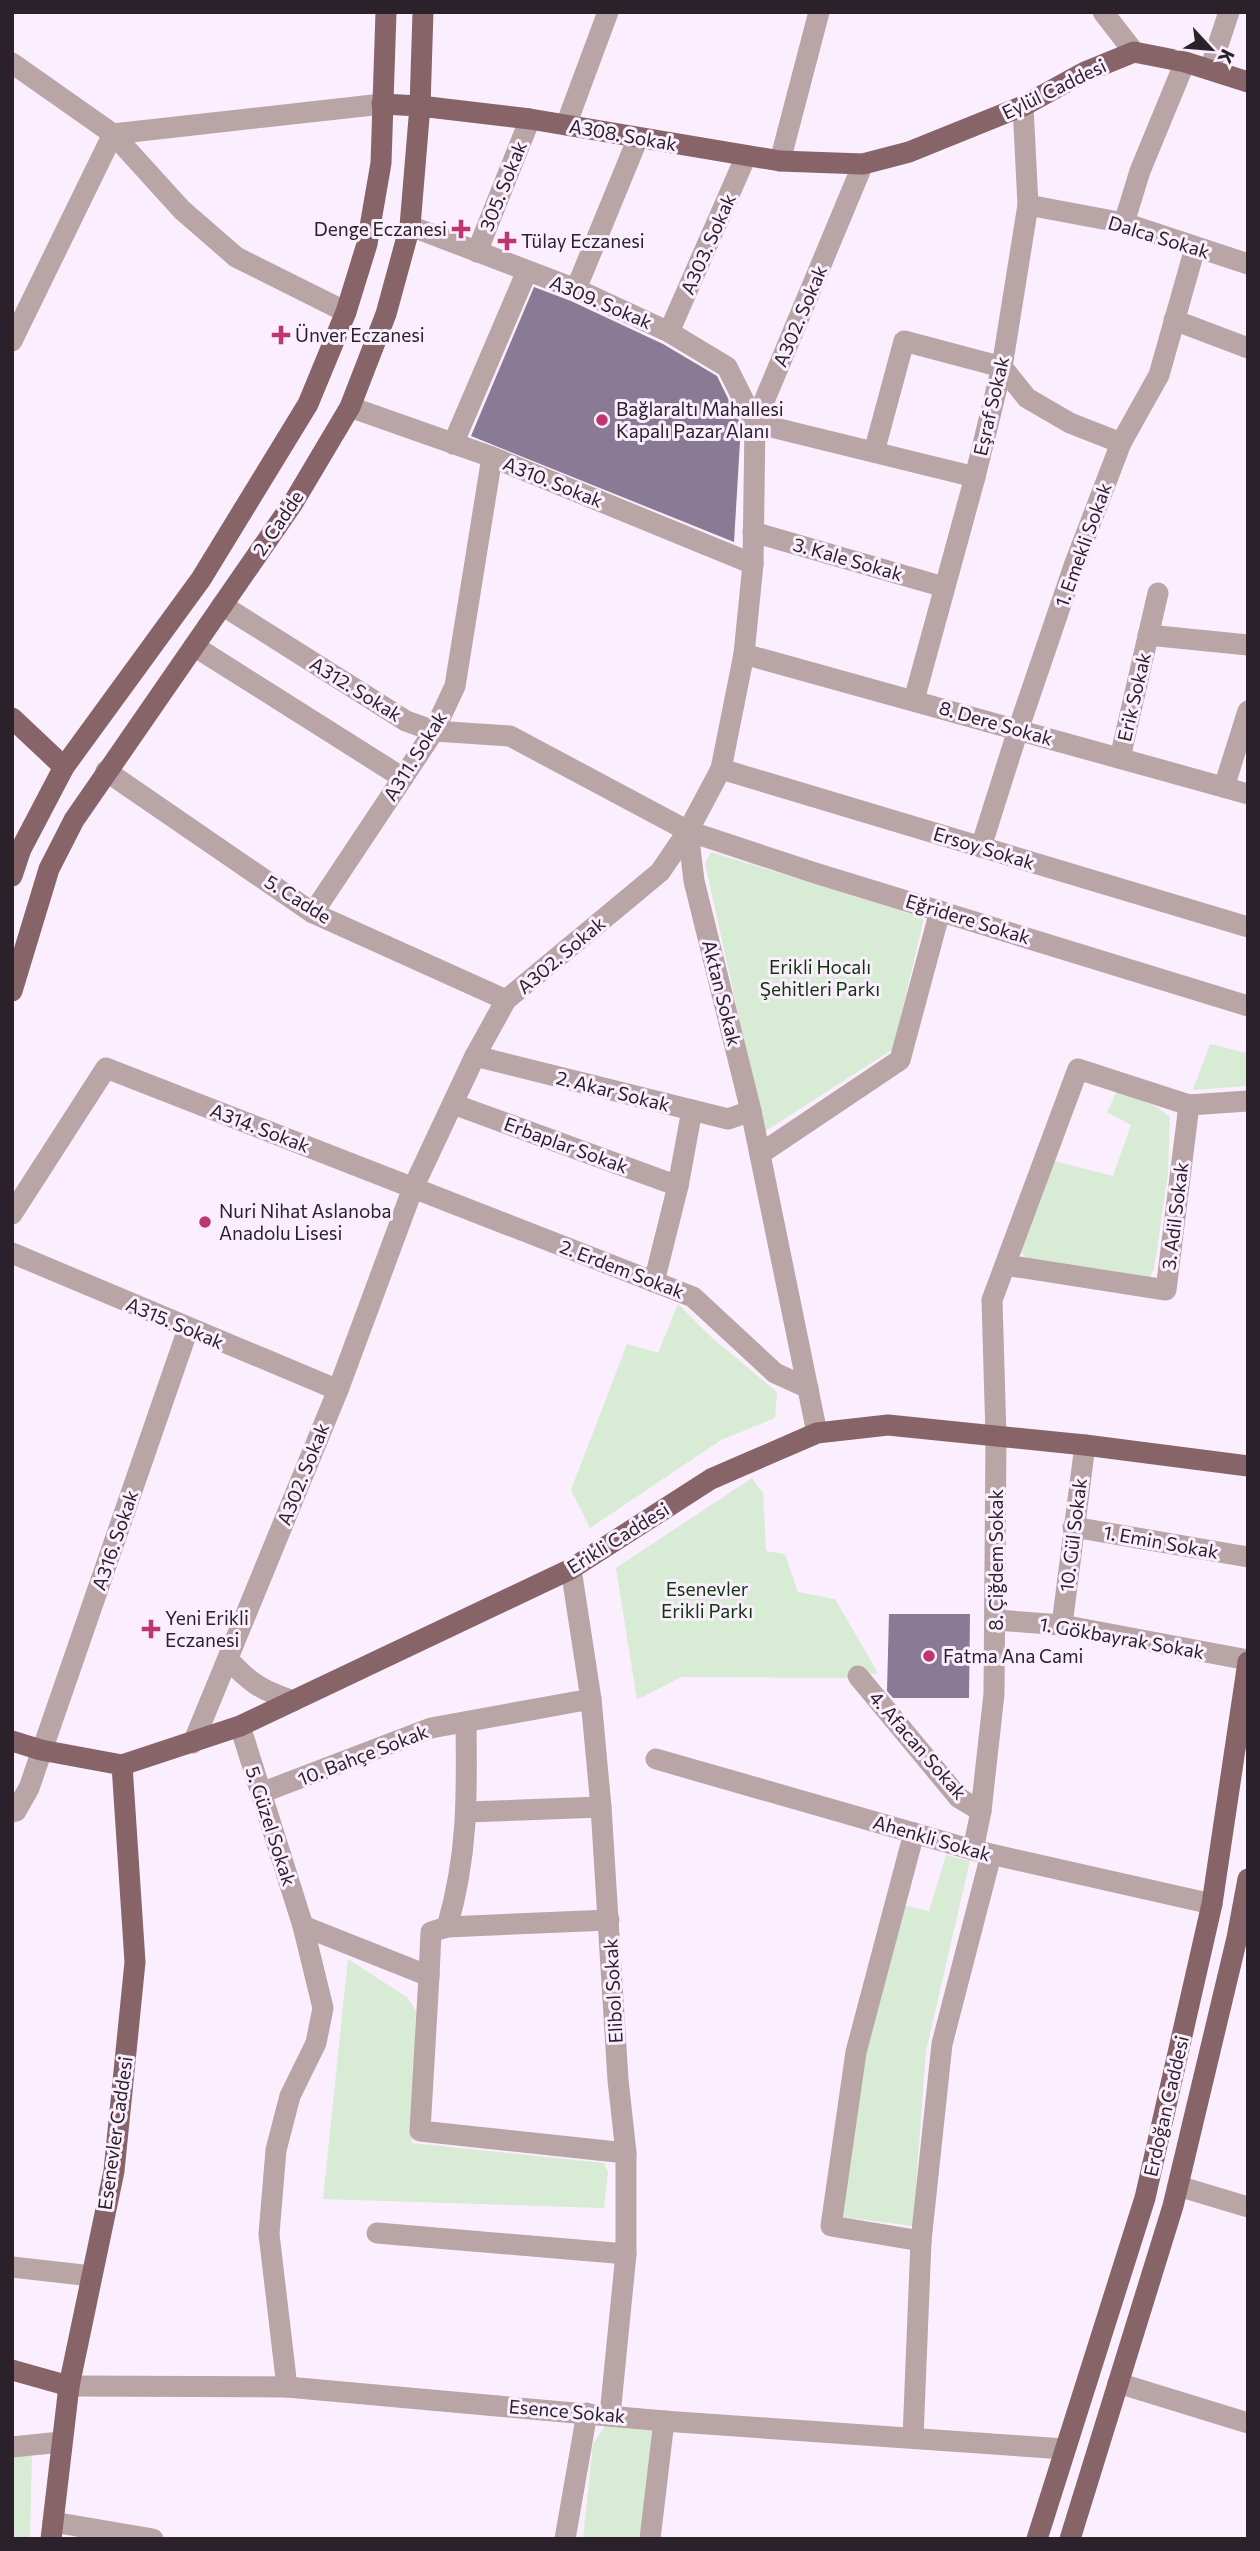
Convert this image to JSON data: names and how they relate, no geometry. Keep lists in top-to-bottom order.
{
  "streets": {
    "main road": [
      "Eylül Caddesi",
      "A308. Sokak",
      "2. Cadde",
      "Erikli Caddesi",
      "Erdoğan Caddesi",
      "Esenevler Caddesi"
    ],
    "street": [
      "305. Sokak",
      "Dalca Sokak",
      "A303. Sokak",
      "A309. Sokak",
      "A302. Sokak",
      "Eşraf Sokak",
      "A310. Sokak",
      "1. Emekli Sokak",
      "3. Kale Sokak",
      "A312. Sokak",
      "Erik Sokak",
      "8. Dere Sokak",
      "A311. Sokak",
      "Ersoy Sokak",
      "5. Cadde",
      "Eğridere Sokak",
      "Aktan Sokak",
      "2. Akar Sokak",
      "A314. Sokak",
      "Erbaplar Sokak",
      "3. Adil Sokak",
      "2. Erdem Sokak",
      "A315. Sokak",
      "10. Gül Sokak",
      "A316. Sokak",
      "1. Emin Sokak",
      "8. Çiğdem Sokak",
      "1. Gökbayrak Sokak",
      "4. Afacan Sokak",
      "10. Bahçe Sokak",
      "5. Güzel Sokak",
      "Ahenkli Sokak",
      "Elibol Sokak",
      "Esence Sokak"
    ]
  },
  "crossings": [
    ["Eylül Caddesi", "A308. Sokak"],
    ["Eylül Caddesi", "A302. Sokak"],
    ["Eylül Caddesi", "Eşraf Sokak"],
    ["A308. Sokak", "305. Sokak"],
    ["A308. Sokak", "A303. Sokak"],
    ["A308. Sokak", "A302. Sokak"],
    ["A308. Sokak", "2. Cadde"],
    ["305. Sokak", "A309. Sokak"],
    ["Dalca Sokak", "Eşraf Sokak"],
    ["Dalca Sokak", "1. Emekli Sokak"],
    ["A303. Sokak", "A309. Sokak"],
    ["A309. Sokak", "A302. Sokak"],
    ["A309. Sokak", "2. Cadde"],
    ["A302. Sokak", "A310. Sokak"],
    ["A302. Sokak", "3. Kale Sokak"],
    ["A302. Sokak", "A312. Sokak"],
    ["A302. Sokak", "8. Dere Sokak"],
    ["A302. Sokak", "Ersoy Sokak"],
    ["A302. Sokak", "5. Cadde"],
    ["A302. Sokak", "Eğridere Sokak"],
    ["A302. Sokak", "Aktan Sokak"],
    ["A302. Sokak", "2. Akar Sokak"],
    ["A302. Sokak", "A314. Sokak"],
    ["A302. Sokak", "Erbaplar Sokak"],
    ["A302. Sokak", "2. Erdem Sokak"],
    ["A302. Sokak", "A315. Sokak"],
    ["A302. Sokak", "Erikli Caddesi"],
    ["Eşraf Sokak", "3. Kale Sokak"],
    ["Eşraf Sokak", "8. Dere Sokak"],
    ["A310. Sokak", "2. Cadde"],
    ["A310. Sokak", "A311. Sokak"],
    ["2. Cadde", "A312. Sokak"],
    ["2. Cadde", "5. Cadde"],
    ["1. Emekli Sokak", "8. Dere Sokak"],
    ["1. Emekli Sokak", "Ersoy Sokak"],
    ["A312. Sokak", "A311. Sokak"],
    ["A312. Sokak", "Eğridere Sokak"],
    ["A312. Sokak", "Aktan Sokak"],
    ["Erik Sokak", "8. Dere Sokak"],
    ["A311. Sokak", "5. Cadde"],
    ["Eğridere Sokak", "Aktan Sokak"],
    ["Aktan Sokak", "2. Akar Sokak"],
    ["Aktan Sokak", "2. Erdem Sokak"],
    ["Aktan Sokak", "Erikli Caddesi"],
    ["A314. Sokak", "2. Erdem Sokak"],
    ["A315. Sokak", "A316. Sokak"],
    ["10. Gül Sokak", "Erikli Caddesi"],
    ["10. Gül Sokak", "1. Emin Sokak"],
    ["10. Gül Sokak", "1. Gökbayrak Sokak"],
    ["Erikli Caddesi", "A316. Sokak"],
    ["Erikli Caddesi", "8. Çiğdem Sokak"],
    ["Erikli Caddesi", "5. Güzel Sokak"],
    ["Erikli Caddesi", "Elibol Sokak"],
    ["Erikli Caddesi", "Esenevler Caddesi"],
    ["8. Çiğdem Sokak", "1. Gökbayrak Sokak"],
    ["8. Çiğdem Sokak", "4. Afacan Sokak"],
    ["8. Çiğdem Sokak", "Ahenkli Sokak"],
    ["8. Çiğdem Sokak", "Esence Sokak"],
    ["1. Gökbayrak Sokak", "Erdoğan Caddesi"],
    ["10. Bahçe Sokak", "5. Güzel Sokak"],
    ["10. Bahçe Sokak", "Elibol Sokak"],
    ["5. Güzel Sokak", "Esence Sokak"],
    ["Ahenkli Sokak", "Erdoğan Caddesi"],
    ["Elibol Sokak", "Esence Sokak"],
    ["Erdoğan Caddesi", "Esence Sokak"],
    ["Esenevler Caddesi", "Esence Sokak"]
  ],
  "parks": ["Erikli Hocalı Şehitleri Parkı", "Esenevler Erikli Parkı"],
  "places": {
    "health": [
      "Denge Eczanesi",
      "Tülay Eczanesi",
      "Ünver Eczanesi",
      "Yeni Erikli Eczanesi"
    ],
    "other": ["Bağlaraltı Mahallesi Kapalı Pazar Alanı", "Nuri Nihat Aslanoba Anadolu Lisesi", "Fatma Ana Cami"]
  },
  "north": "bottom right"
}
